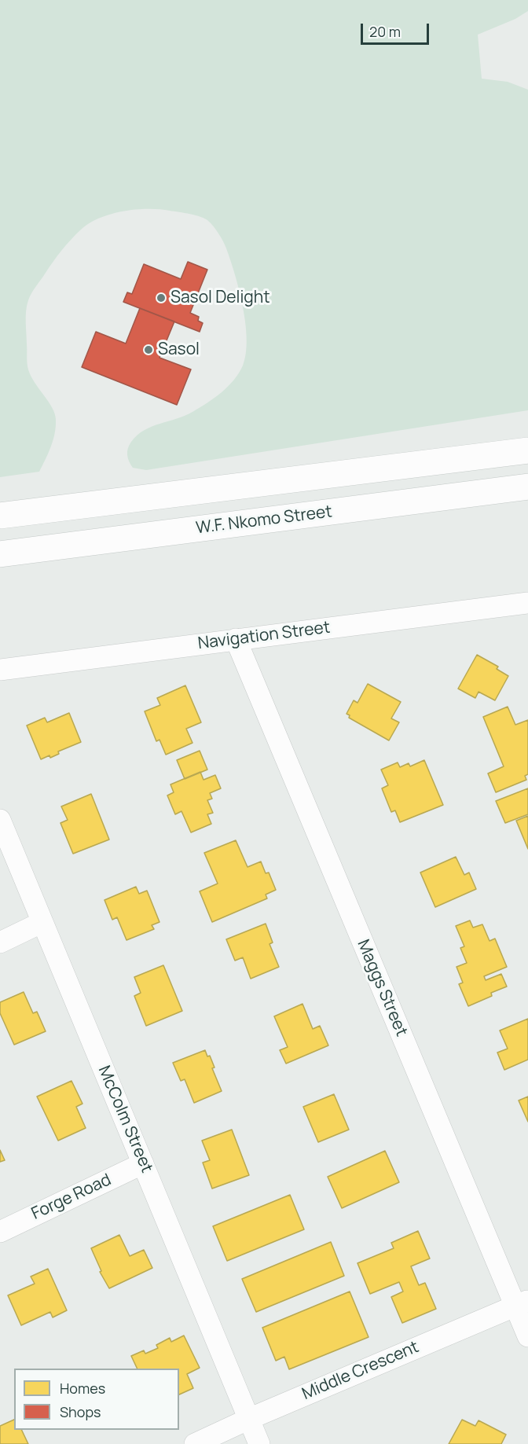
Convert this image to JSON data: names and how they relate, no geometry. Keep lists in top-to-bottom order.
{
  "streets": {
    "main road": ["W.F. Nkomo Street"],
    "street": [
      "Navigation Street",
      "Maggs Street",
      "McColm Street",
      "Forge Road",
      "Middle Crescent"
    ]
  },
  "crossings": [
    ["Navigation Street", "Maggs Street"],
    ["Maggs Street", "Middle Crescent"],
    ["McColm Street", "Forge Road"],
    ["McColm Street", "Middle Crescent"]
  ],
  "places": ["Sasol Delight", "Sasol"],
  "legend": ["Homes", "Shops"],
  "scale_bar": "20 m"
}
